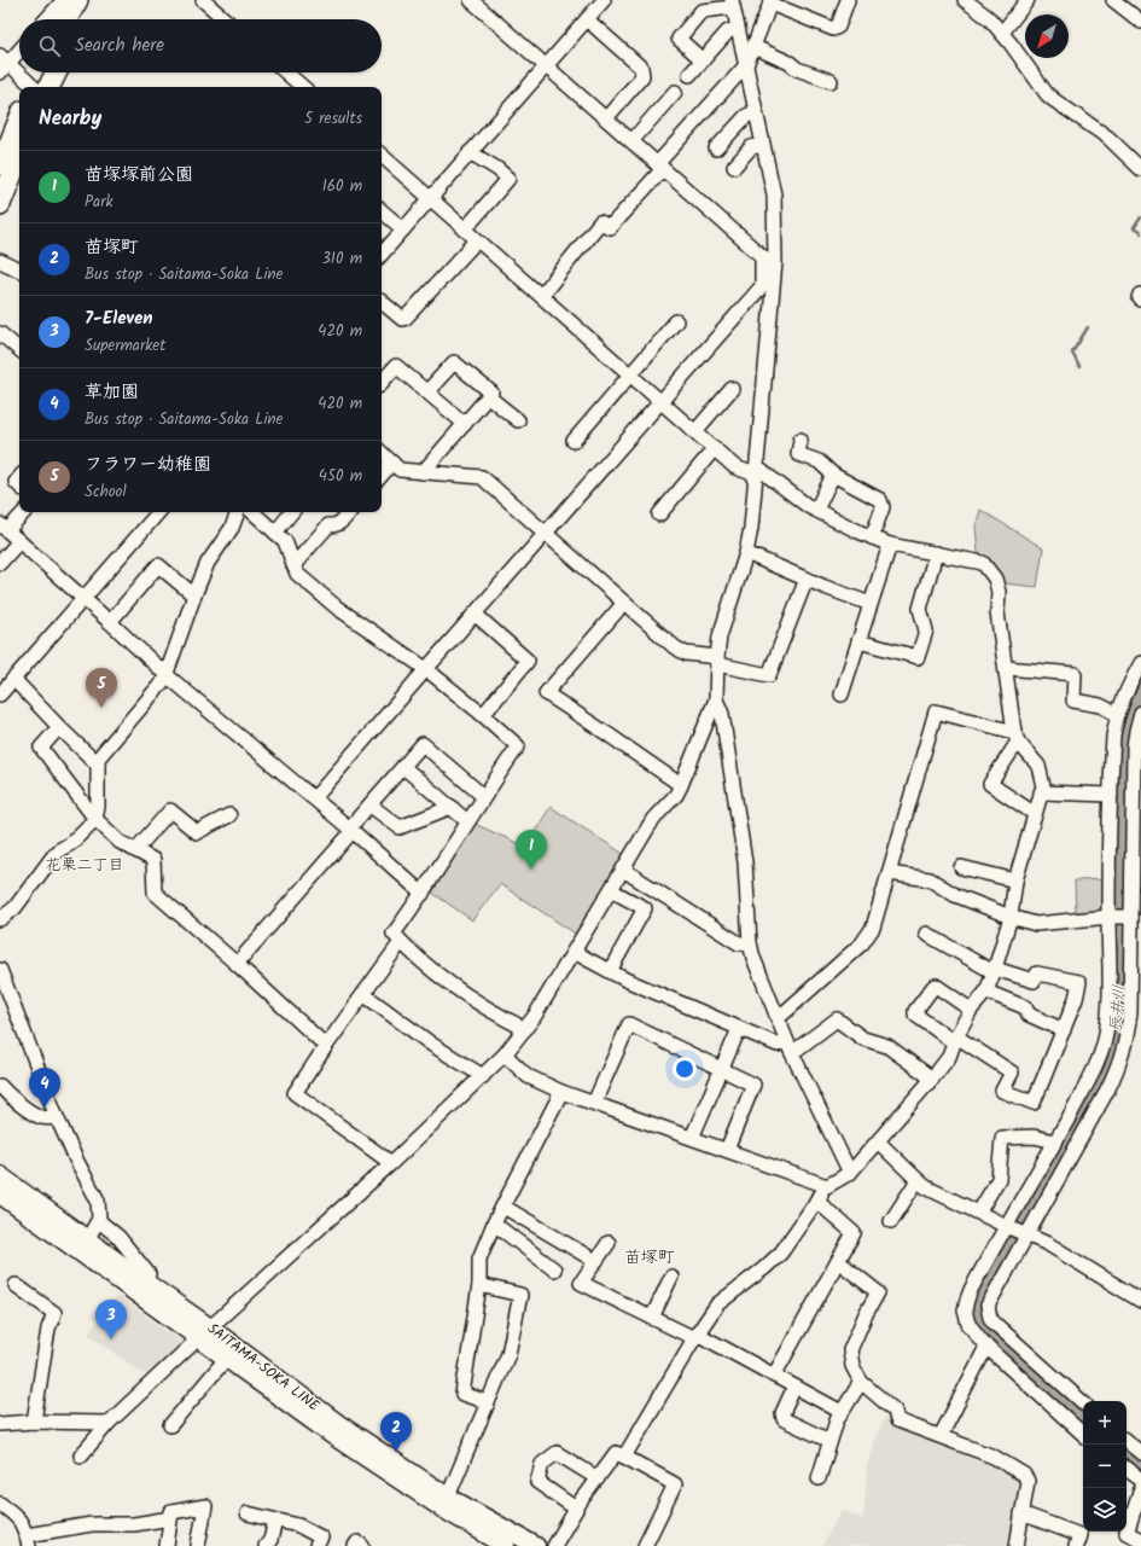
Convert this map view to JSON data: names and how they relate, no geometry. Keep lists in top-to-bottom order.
{
  "streets": {
    "main road": ["SAITAMA-SOKA LINE"]
  },
  "districts": ["花栗二丁目", "苗塚町"],
  "water": ["辰井川"],
  "north": "bottom left",
  "page": {
    "search": "Search here",
    "heading": ["Nearby", "5 results"],
    "list": [
      {
        "mark": "1",
        "name": "苗塚塚前公園",
        "note": "Park",
        "value": "160 m"
      },
      {
        "mark": "2",
        "name": "苗塚町",
        "note": "Bus stop · Saitama-Soka Line",
        "value": "310 m"
      },
      {
        "mark": "3",
        "name": "7-Eleven",
        "note": "Supermarket",
        "value": "420 m"
      },
      {
        "mark": "4",
        "name": "草加園",
        "note": "Bus stop · Saitama-Soka Line",
        "value": "420 m"
      },
      {
        "mark": "5",
        "name": "フラワー幼稚園",
        "note": "School",
        "value": "450 m"
      }
    ],
    "pins": [
      "5",
      "1",
      "4",
      "3",
      "2"
    ],
    "map_buttons": ["+", "−"]
  }
}
